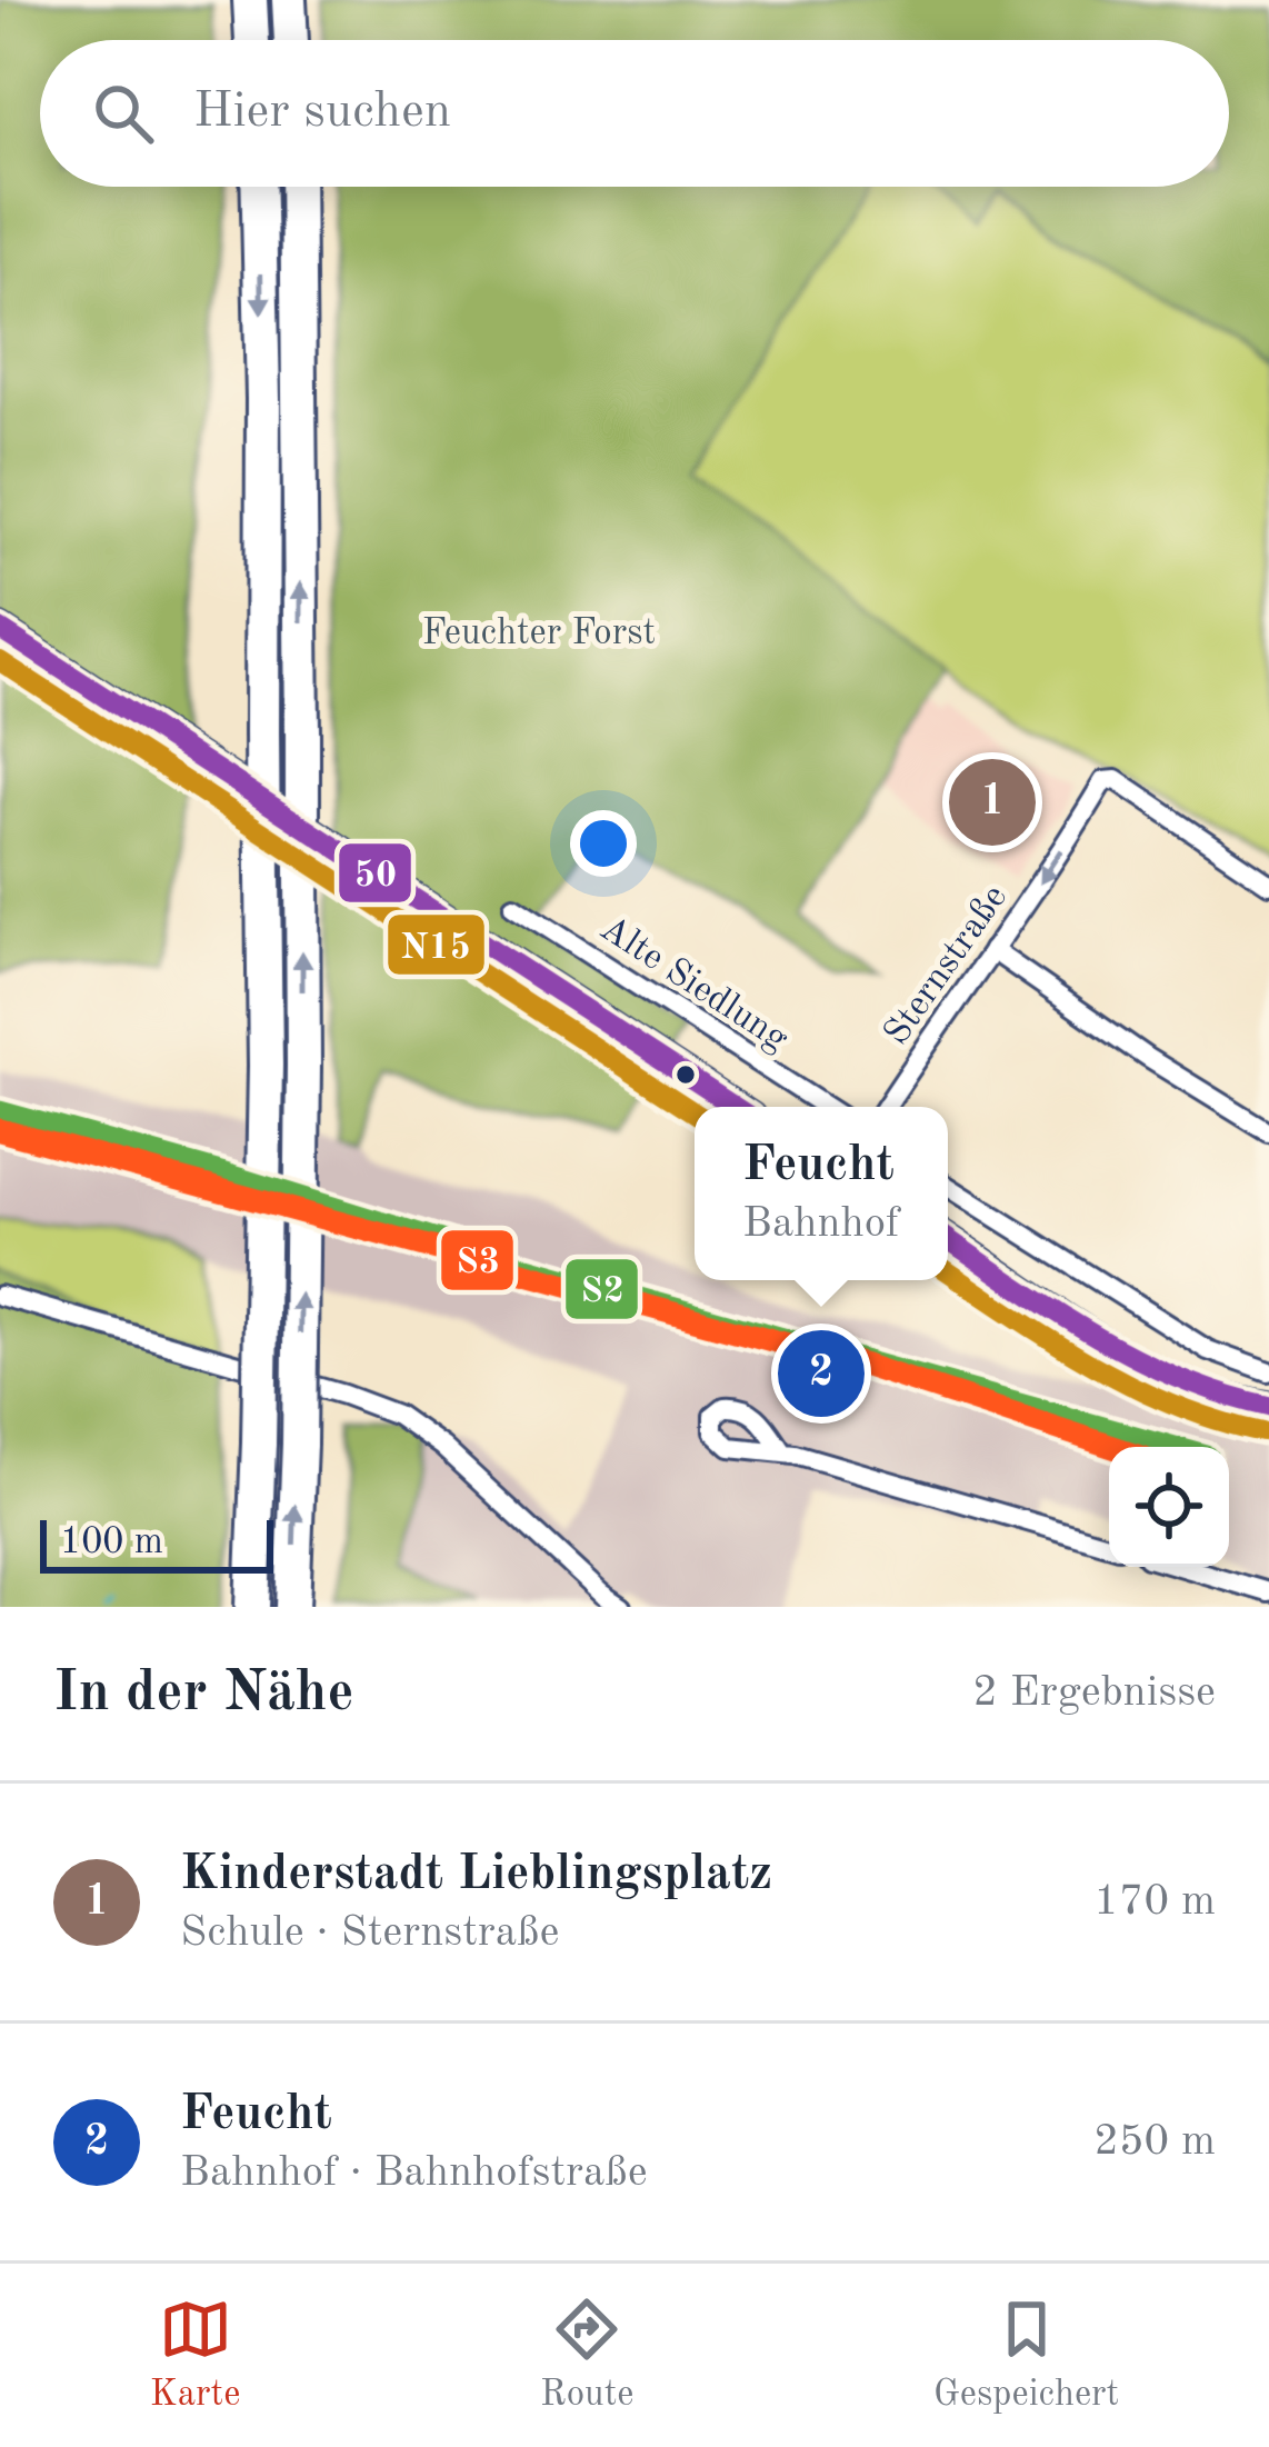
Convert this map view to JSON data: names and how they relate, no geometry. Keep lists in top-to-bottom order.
{
  "streets": {
    "street": ["Sternstraße", "Alte Siedlung"]
  },
  "parks": ["Feuchter Forst"],
  "lines": [
    "transit line 50",
    "transit line N15",
    "transit line S2",
    "transit line S3"
  ],
  "scale_bar": "100 m",
  "page": {
    "search": "Hier suchen",
    "pins": ["1", "2"],
    "popup": ["Feucht", "Bahnhof"],
    "scale": "100 m",
    "heading": ["In der Nähe", "2 Ergebnisse"],
    "list": [
      {
        "mark": "1",
        "name": "Kinderstadt Lieblingsplatz",
        "note": "Schule · Sternstraße",
        "value": "170 m"
      },
      {
        "mark": "2",
        "name": "Feucht",
        "note": "Bahnhof · Bahnhofstraße",
        "value": "250 m"
      }
    ],
    "nav": ["Karte", "Route", "Gespeichert"]
  }
}
